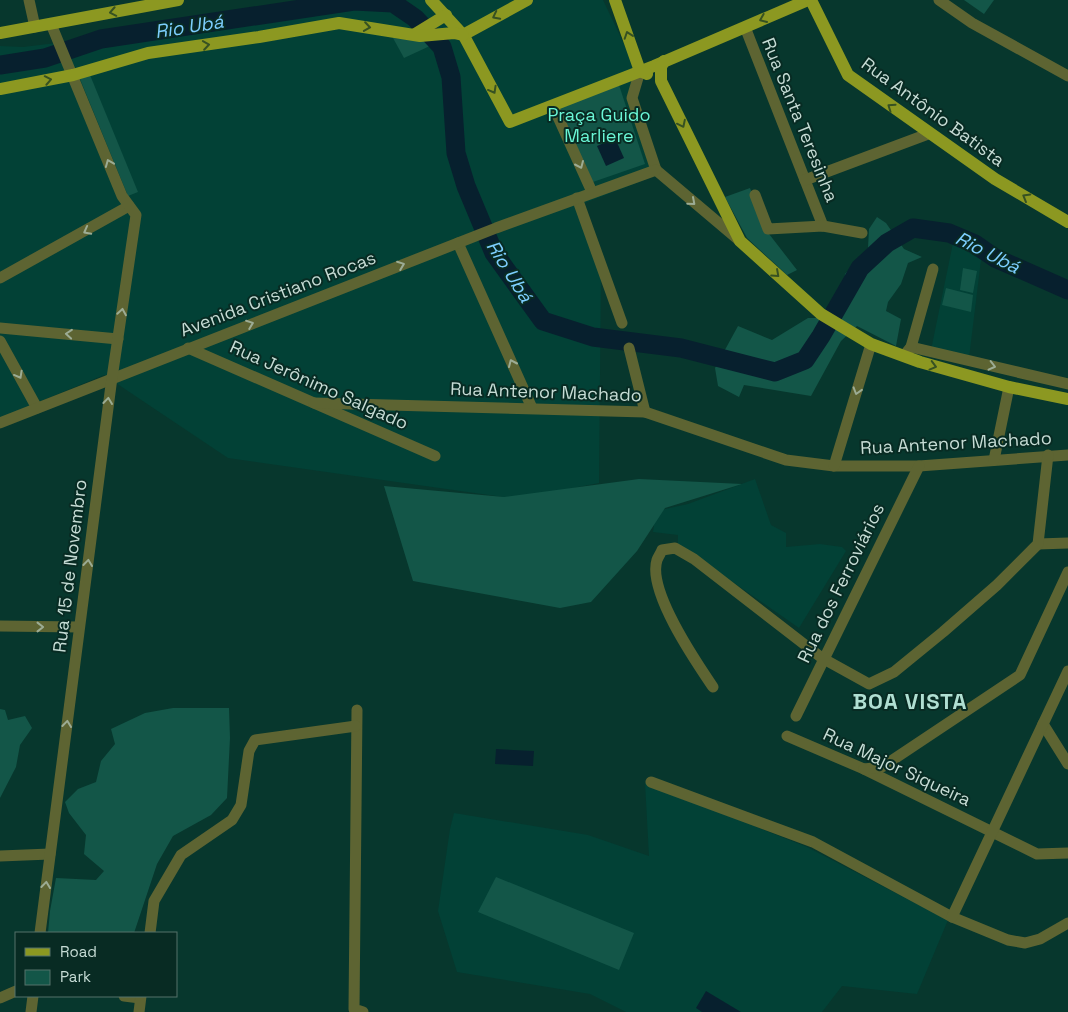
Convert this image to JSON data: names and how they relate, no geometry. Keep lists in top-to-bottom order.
{
  "streets": {
    "main road": ["Rua Antônio Batista"],
    "street": [
      "Rua Santa Teresinha",
      "Avenida Cristiano Rocas",
      "Rua Jerônimo Salgado",
      "Rua Antenor Machado",
      "Rua 15 de Novembro",
      "Rua dos Ferroviários",
      "Rua Major Siqueira"
    ]
  },
  "crossings": [
    ["Avenida Cristiano Rocas", "Rua Jerônimo Salgado"],
    ["Avenida Cristiano Rocas", "Rua 15 de Novembro"],
    ["Rua Jerônimo Salgado", "Rua Antenor Machado"],
    ["Rua Antenor Machado", "Rua dos Ferroviários"]
  ],
  "one_way": ["Rua Antônio Batista", "Avenida Cristiano Rocas", "Rua 15 de Novembro"],
  "districts": ["BOA VISTA"],
  "water": ["Rio Ubá"],
  "parks": ["Praça Guido Marliere"],
  "legend": ["Road", "Park"]
}
